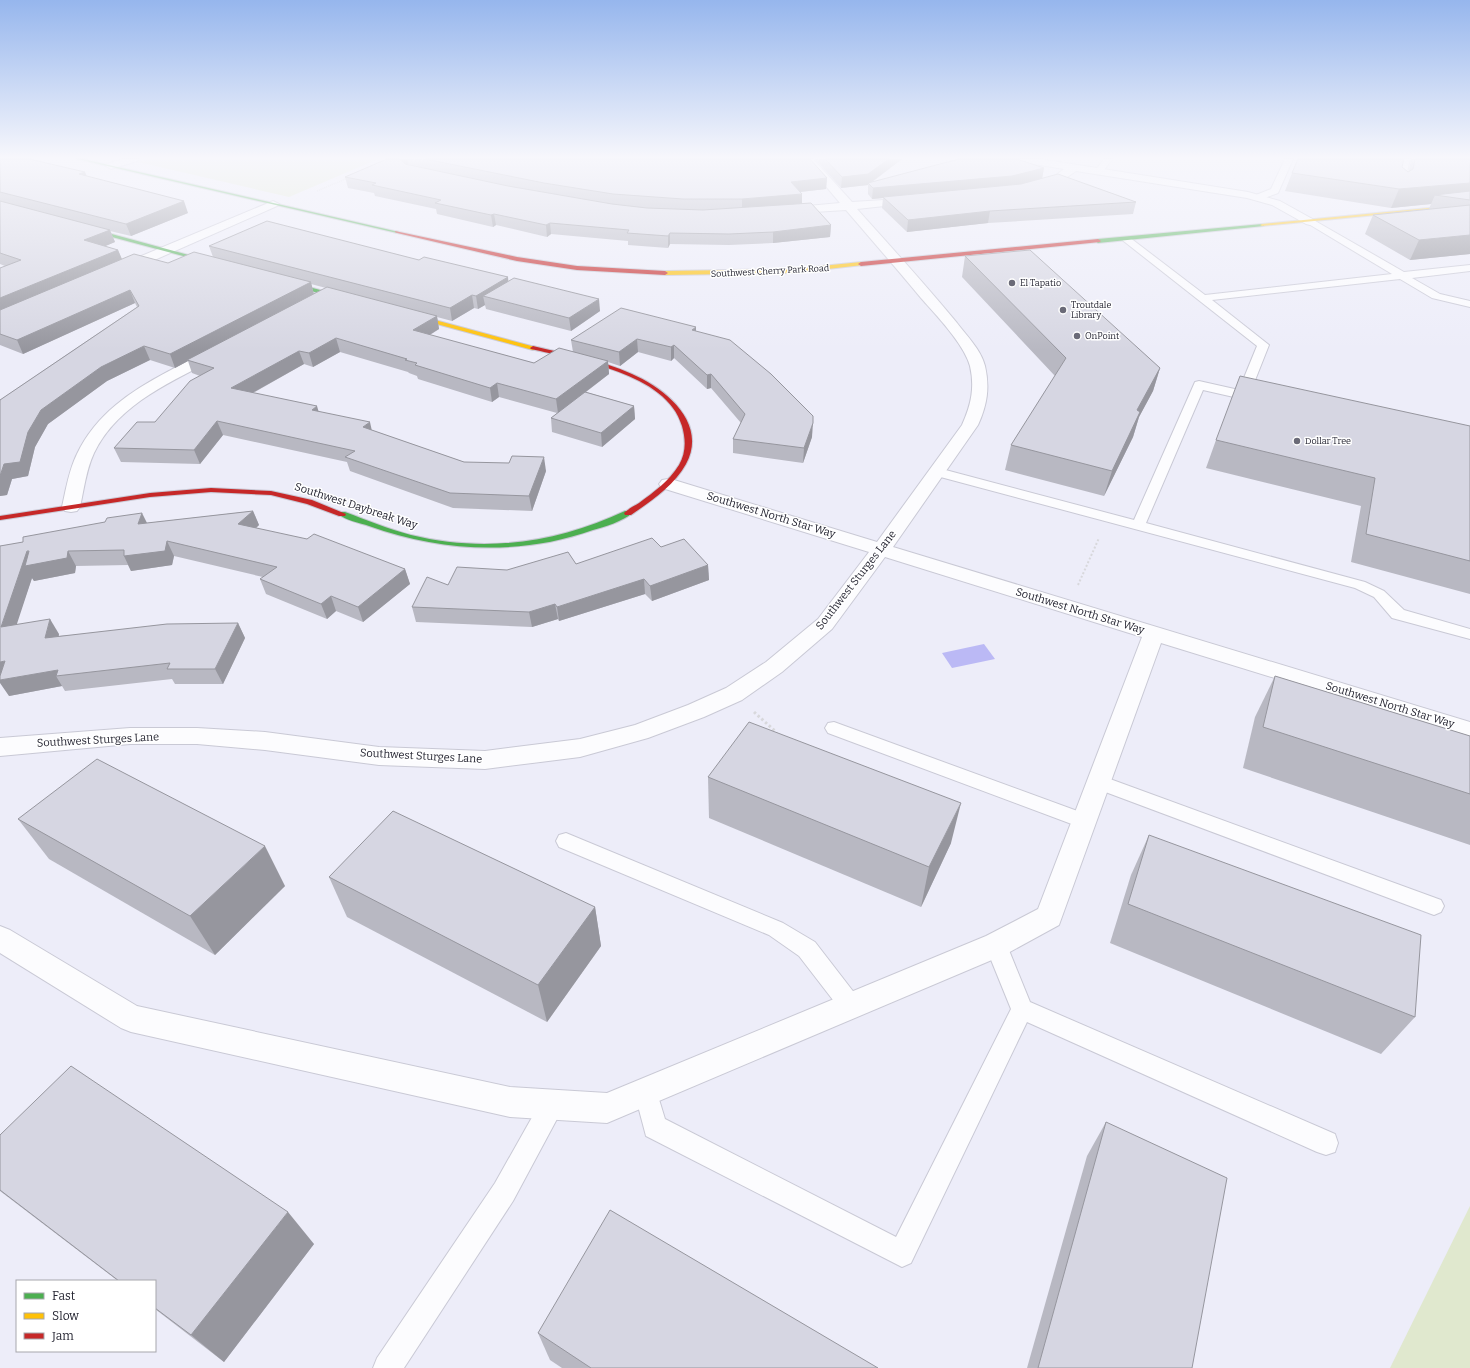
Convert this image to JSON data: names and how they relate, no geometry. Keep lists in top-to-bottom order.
{
  "streets": {
    "main road": ["Southwest Cherry Park Road", "Southwest Daybreak Way"],
    "street": ["Southwest North Star Way", "Southwest Sturges Lane"]
  },
  "crossings": [
    ["Southwest Cherry Park Road", "Southwest Sturges Lane"],
    ["Southwest Daybreak Way", "Southwest North Star Way"],
    ["Southwest North Star Way", "Southwest Sturges Lane"]
  ],
  "places": [
    "El Tapatio",
    "Troutdale Library",
    "OnPoint",
    "Dollar Tree"
  ],
  "legend": ["Fast", "Slow", "Jam"]
}
